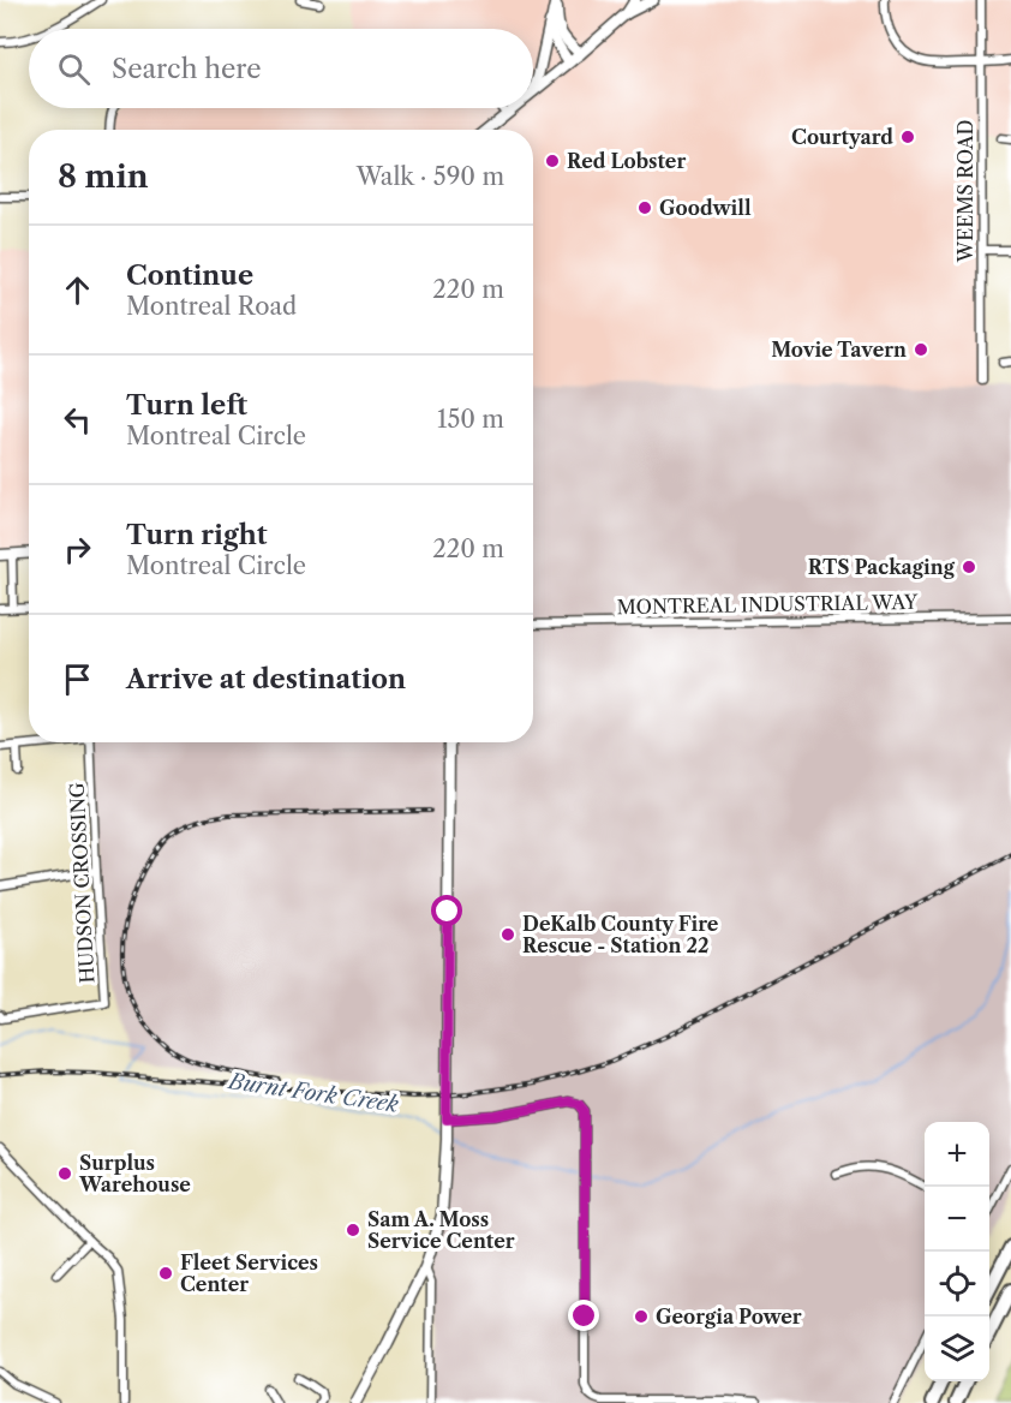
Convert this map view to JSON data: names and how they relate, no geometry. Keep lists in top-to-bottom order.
{
  "streets": {
    "street": ["WEEMS ROAD", "MONTREAL INDUSTRIAL WAY", "HUDSON CROSSING"]
  },
  "water": ["Burnt Fork Creek"],
  "places": [
    "Courtyard",
    "Red Lobster",
    "Goodwill",
    "Movie Tavern",
    "RTS Packaging",
    "DeKalb County Fire Rescue - Station 22",
    "Surplus Warehouse",
    "Sam A. Moss Service Center",
    "Fleet Services Center",
    "Georgia Power"
  ],
  "page": {
    "search": "Search here",
    "heading": ["8 min", "Walk · 590 m"],
    "list": [
      ["Continue", "Montreal Road", "220 m"],
      ["Turn left", "Montreal Circle", "150 m"],
      ["Turn right", "Montreal Circle", "220 m"],
      "Arrive at destination"
    ],
    "map_buttons": ["+", "−"]
  }
}
